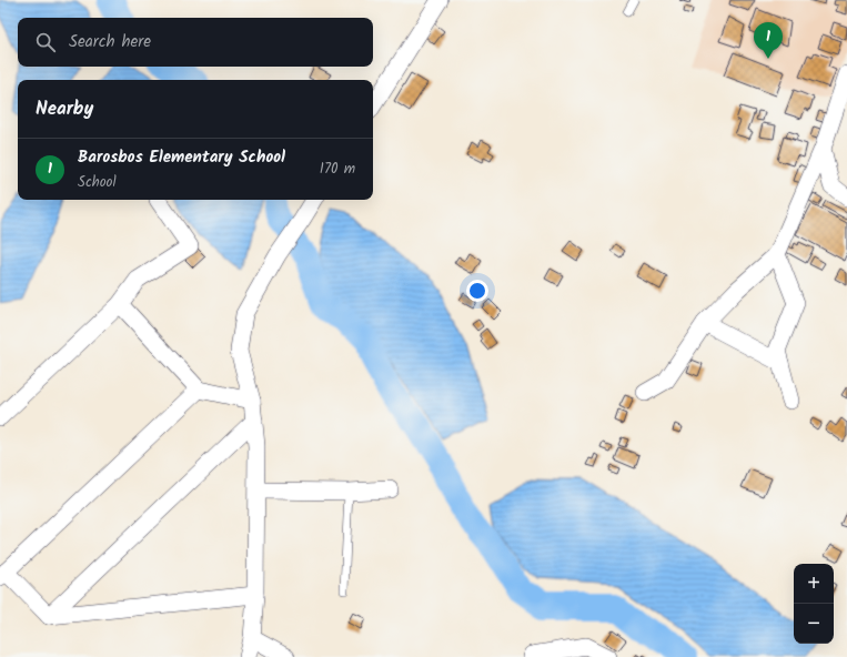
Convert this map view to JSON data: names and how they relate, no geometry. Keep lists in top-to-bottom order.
{
  "page": {
    "search": "Search here",
    "pins": "1",
    "heading": "Nearby",
    "list": [
      {
        "mark": "1",
        "name": "Barosbos Elementary School",
        "note": "School",
        "value": "170 m"
      }
    ],
    "map_buttons": ["+", "−"]
  }
}
